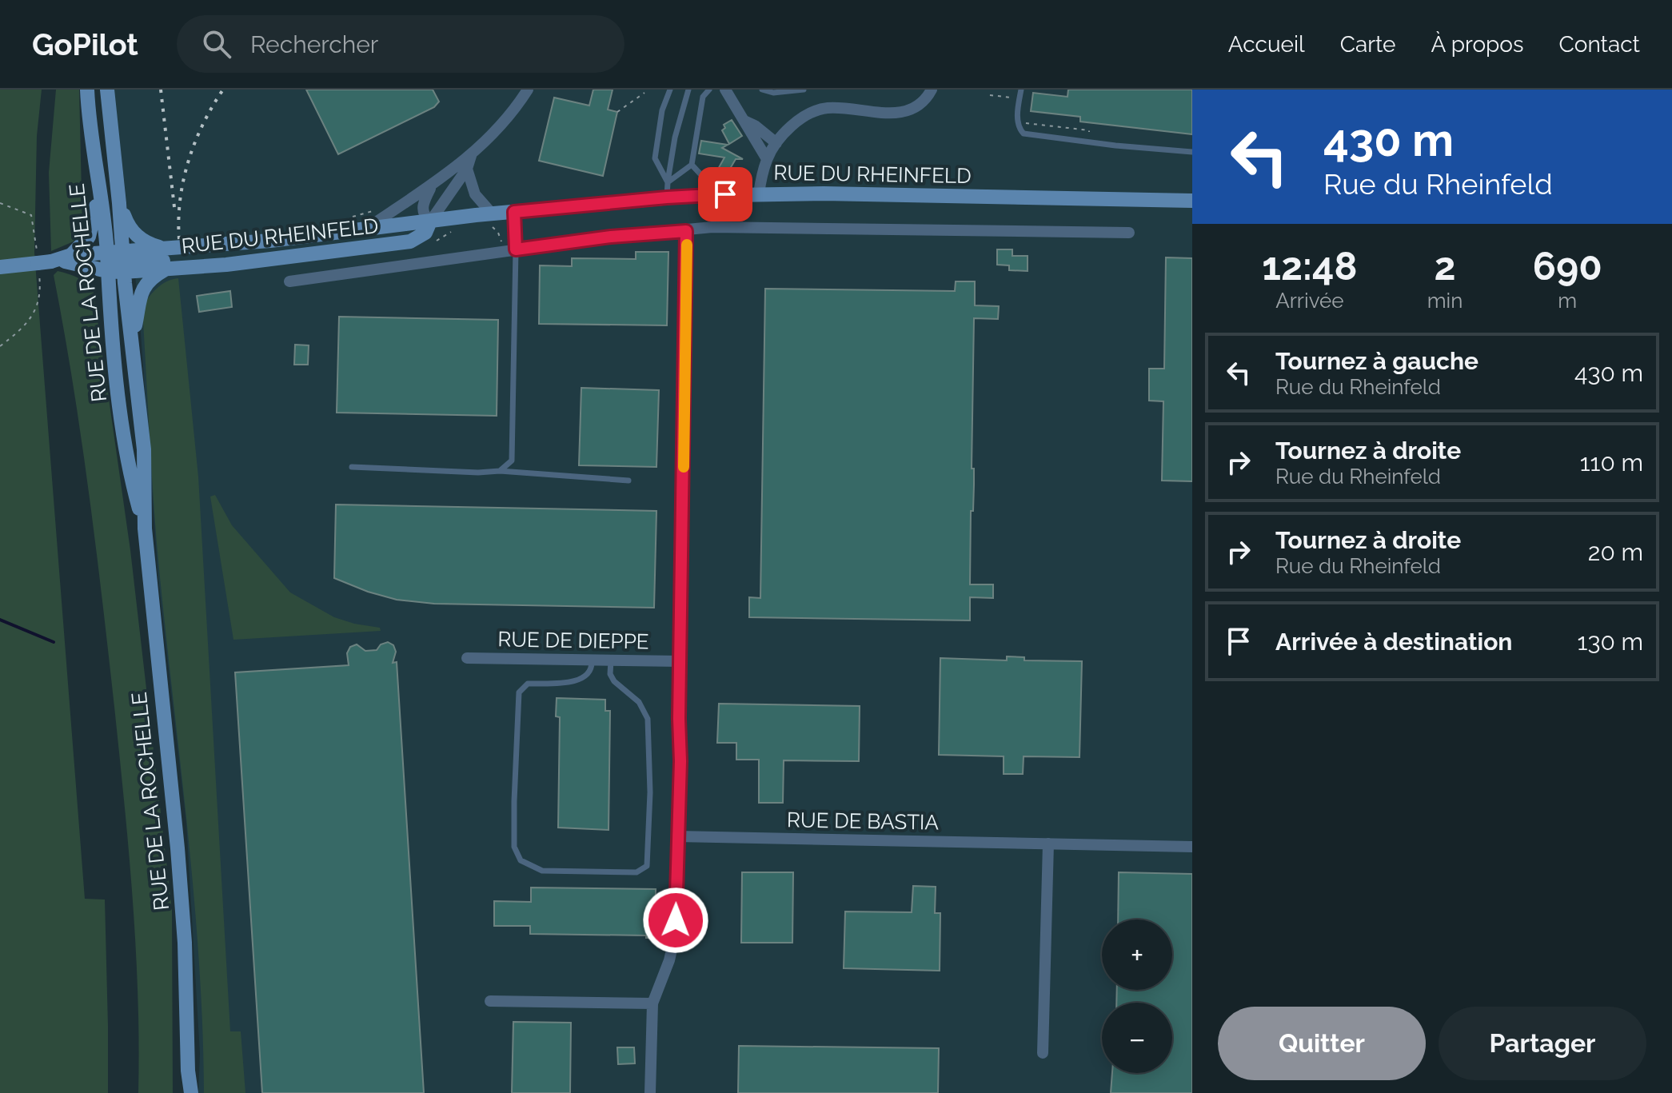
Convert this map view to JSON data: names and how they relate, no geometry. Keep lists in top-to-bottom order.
{
  "streets": {
    "street": [
      "RUE DU RHEINFELD",
      "RUE DE LA ROCHELLE",
      "RUE DE DIEPPE",
      "RUE DE BASTIA"
    ]
  },
  "crossings": [
    ["RUE DU RHEINFELD", "RUE DE LA ROCHELLE"]
  ],
  "page": {
    "header": "GoPilot",
    "search": "Rechercher",
    "nav": [
      "Accueil",
      "Carte",
      "À propos",
      "Contact"
    ],
    "turn": ["430 m", "Rue du Rheinfeld"],
    "eta": [
      "12:48",
      "Arrivée",
      "2",
      "min",
      "690",
      "m"
    ],
    "list": [
      {
        "name": "Tournez à gauche",
        "note": "Rue du Rheinfeld",
        "value": "430 m"
      },
      {
        "name": "Tournez à droite",
        "note": "Rue du Rheinfeld",
        "value": "110 m"
      },
      {
        "name": "Tournez à droite",
        "note": "Rue du Rheinfeld",
        "value": "20 m"
      },
      {
        "name": "Arrivée à destination",
        "value": "130 m"
      }
    ],
    "map_buttons": ["+", "−"],
    "buttons": ["Quitter", "Partager"]
  }
}
